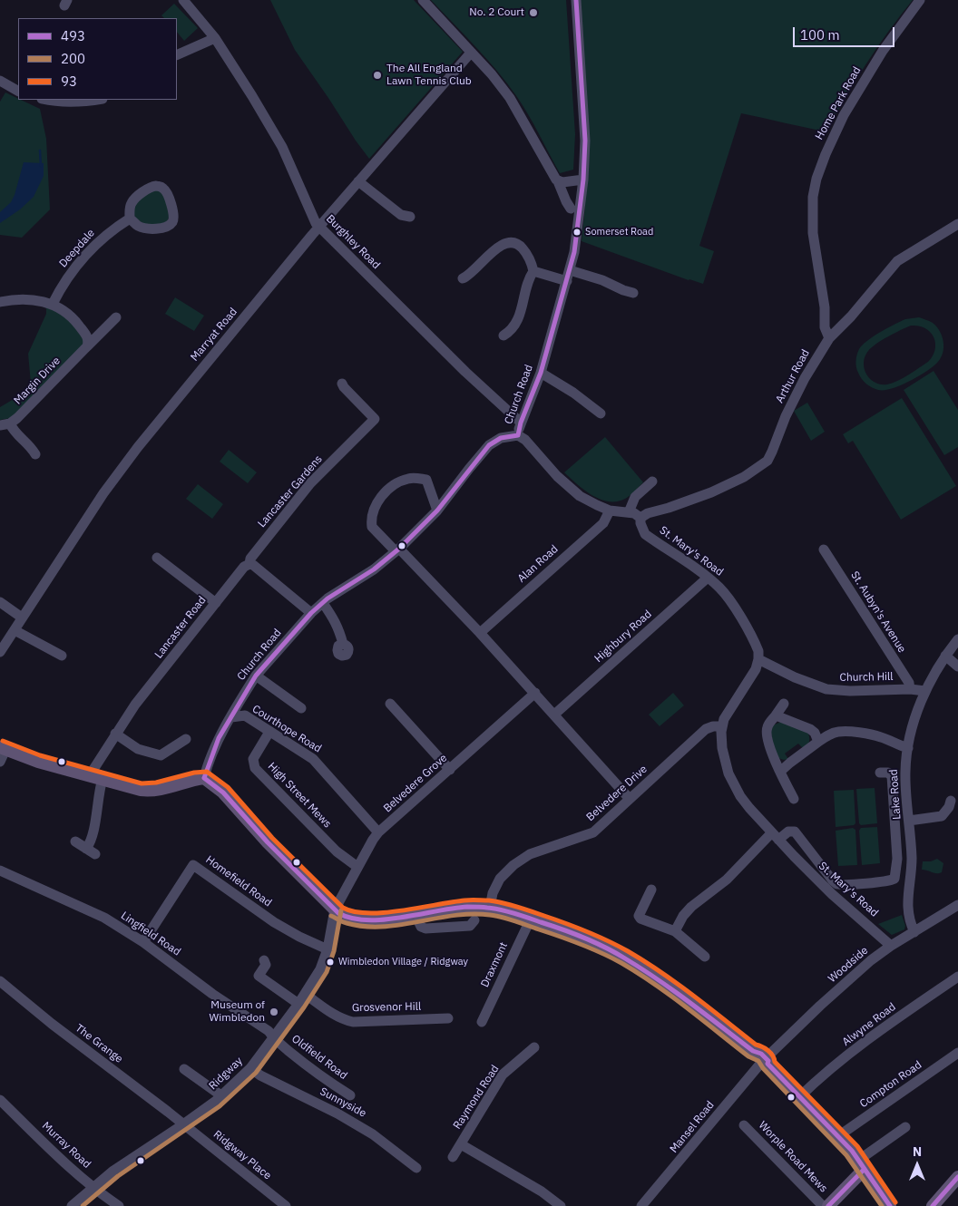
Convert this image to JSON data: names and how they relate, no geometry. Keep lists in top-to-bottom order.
{
  "streets": {
    "street": [
      "Home Park Road",
      "Burghley Road",
      "Deepdale",
      "Marryat Road",
      "Arthur Road",
      "Margin Drive",
      "Church Road",
      "Lancaster Gardens",
      "St. Mary's Road",
      "Alan Road",
      "St. Aubyn's Avenue",
      "Lancaster Road",
      "Highbury Road",
      "Church Hill",
      "Courthope Road",
      "Belvedere Grove",
      "Belvedere Drive",
      "Lake Road",
      "High Street Mews",
      "Homefield Road",
      "Lingfield Road",
      "Draxmont",
      "Woodside",
      "Grosvenor Hill",
      "Alwyne Road",
      "The Grange",
      "Oldfield Road",
      "Ridgway",
      "Compton Road",
      "Raymond Road",
      "Sunnyside",
      "Mansel Road",
      "Murray Road",
      "Ridgway Place",
      "Worple Road Mews"
    ]
  },
  "crossings": [
    ["Home Park Road", "Arthur Road"],
    ["Burghley Road", "Marryat Road"],
    ["Burghley Road", "Church Road"],
    ["Arthur Road", "St. Mary's Road"],
    ["Church Road", "Courthope Road"],
    ["Lancaster Gardens", "Lancaster Road"],
    ["St. Mary's Road", "Highbury Road"],
    ["St. Mary's Road", "Church Hill"],
    ["St. Mary's Road", "Belvedere Drive"],
    ["St. Mary's Road", "Woodside"],
    ["St. Aubyn's Avenue", "Church Hill"],
    ["Church Hill", "Lake Road"],
    ["Courthope Road", "Belvedere Grove"],
    ["Courthope Road", "High Street Mews"],
    ["Belvedere Grove", "High Street Mews"],
    ["Belvedere Grove", "Ridgway"],
    ["Lake Road", "Woodside"],
    ["Homefield Road", "Lingfield Road"],
    ["Homefield Road", "Ridgway"],
    ["Lingfield Road", "Oldfield Road"],
    ["Lingfield Road", "Ridgway"],
    ["Woodside", "Mansel Road"],
    ["Grosvenor Hill", "Ridgway"],
    ["The Grange", "Ridgway"],
    ["The Grange", "Ridgway Place"],
    ["Oldfield Road", "Ridgway"],
    ["Ridgway", "Sunnyside"],
    ["Ridgway", "Murray Road"],
    ["Ridgway", "Ridgway Place"]
  ],
  "places": [
    "No. 2 Court",
    "The All England Lawn Tennis Club",
    "Somerset Road",
    "Wimbledon Village / Ridgway",
    "Museum of Wimbledon"
  ],
  "lines": ["transit line 493", "transit line 93", "transit line 200"],
  "legend": ["493", "200", "93"],
  "scale_bar": "100 m",
  "north": "top"
}
